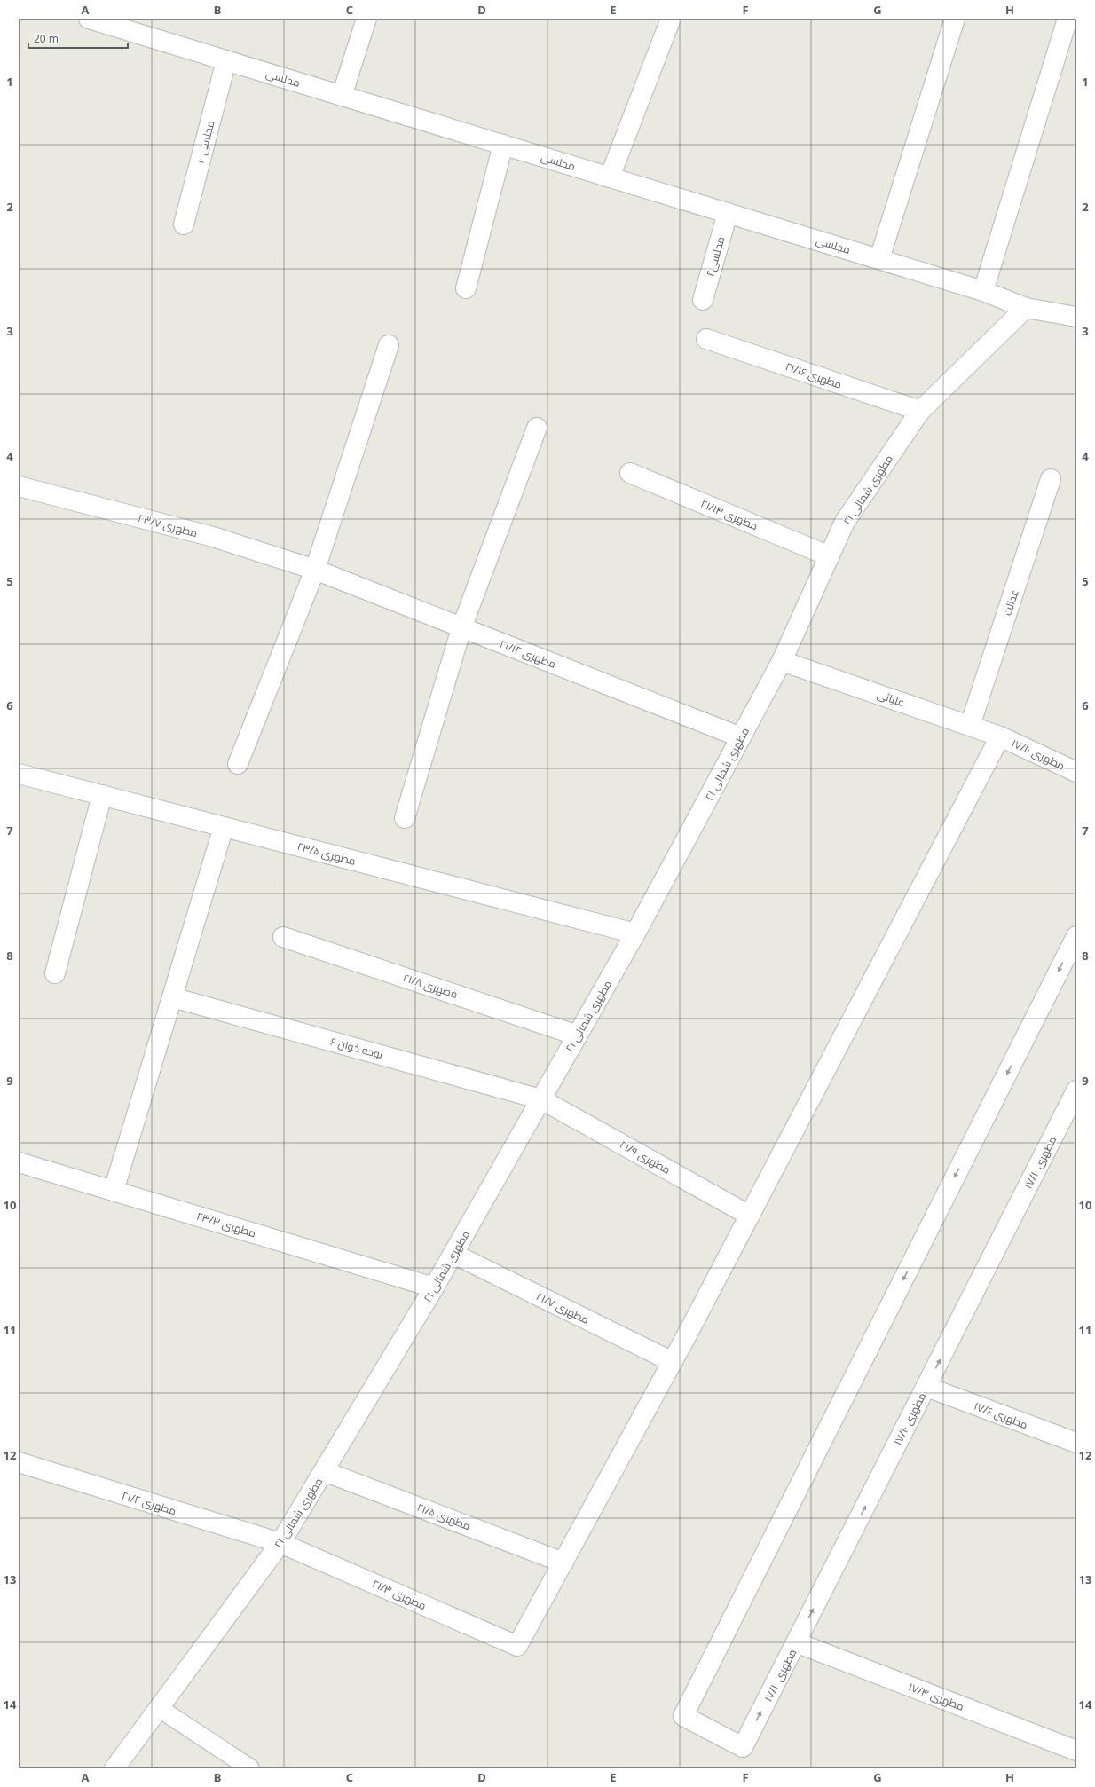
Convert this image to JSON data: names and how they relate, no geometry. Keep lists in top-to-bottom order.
{
  "streets": {
    "street": [
      "مجلسی",
      "مجلسی ۱۰",
      "مجلسی۲",
      "مطهری ۲۱/۱۶",
      "مطهری شمالی ۲۱",
      "مطهری ۲۱/۱۴",
      "مطهری ۲۳/۷",
      "عدالت",
      "مطهری ۲۱/۱۲",
      "علیائی",
      "مطهری ۱۷/۱۰",
      "مطهری ۲۳/۵",
      "مطهری ۲۱/۸",
      "نوحه خوان ۶",
      "مطهری ۲۱/۹",
      "مطهری ۲۳/۳",
      "مطهری ۲۱/۷",
      "مطهری ۱۷/۶",
      "مطهری ۲۱/۲",
      "مطهری ۲۱/۵",
      "مطهری ۲۱/۳",
      "مطهری ۱۷/۴"
    ]
  },
  "crossings": [
    ["مجلسی", "مجلسی ۱۰"],
    ["مجلسی", "مجلسی۲"],
    ["مجلسی", "مطهری شمالی ۲۱"],
    ["مطهری ۲۱/۱۶", "مطهری شمالی ۲۱"],
    ["مطهری شمالی ۲۱", "مطهری ۲۱/۱۴"],
    ["مطهری شمالی ۲۱", "مطهری ۲۱/۱۲"],
    ["مطهری شمالی ۲۱", "علیائی"],
    ["مطهری شمالی ۲۱", "مطهری ۲۳/۵"],
    ["مطهری شمالی ۲۱", "مطهری ۲۱/۸"],
    ["مطهری شمالی ۲۱", "نوحه خوان ۶"],
    ["مطهری شمالی ۲۱", "مطهری ۲۱/۹"],
    ["مطهری شمالی ۲۱", "مطهری ۲۳/۳"],
    ["مطهری شمالی ۲۱", "مطهری ۲۱/۷"],
    ["مطهری شمالی ۲۱", "مطهری ۲۱/۲"],
    ["مطهری شمالی ۲۱", "مطهری ۲۱/۵"],
    ["مطهری شمالی ۲۱", "مطهری ۲۱/۳"],
    ["مطهری ۲۳/۷", "مطهری ۲۱/۱۲"],
    ["عدالت", "علیائی"],
    ["علیائی", "مطهری ۱۷/۱۰"],
    ["مطهری ۱۷/۱۰", "مطهری ۱۷/۶"],
    ["مطهری ۱۷/۱۰", "مطهری ۱۷/۴"],
    ["نوحه خوان ۶", "مطهری ۲۱/۹"],
    ["مطهری ۲۱/۲", "مطهری ۲۱/۳"],
    ["مطهری ۲۱/۵", "مطهری ۲۱/۳"]
  ],
  "scale_bar": "20 m",
  "grid": {
    "columns": [
      "A",
      "B",
      "C",
      "D",
      "E",
      "F",
      "G",
      "H"
    ],
    "rows": [
      "1",
      "2",
      "3",
      "4",
      "5",
      "6",
      "7",
      "8",
      "9",
      "10",
      "11",
      "12",
      "13",
      "14"
    ]
  }
}
